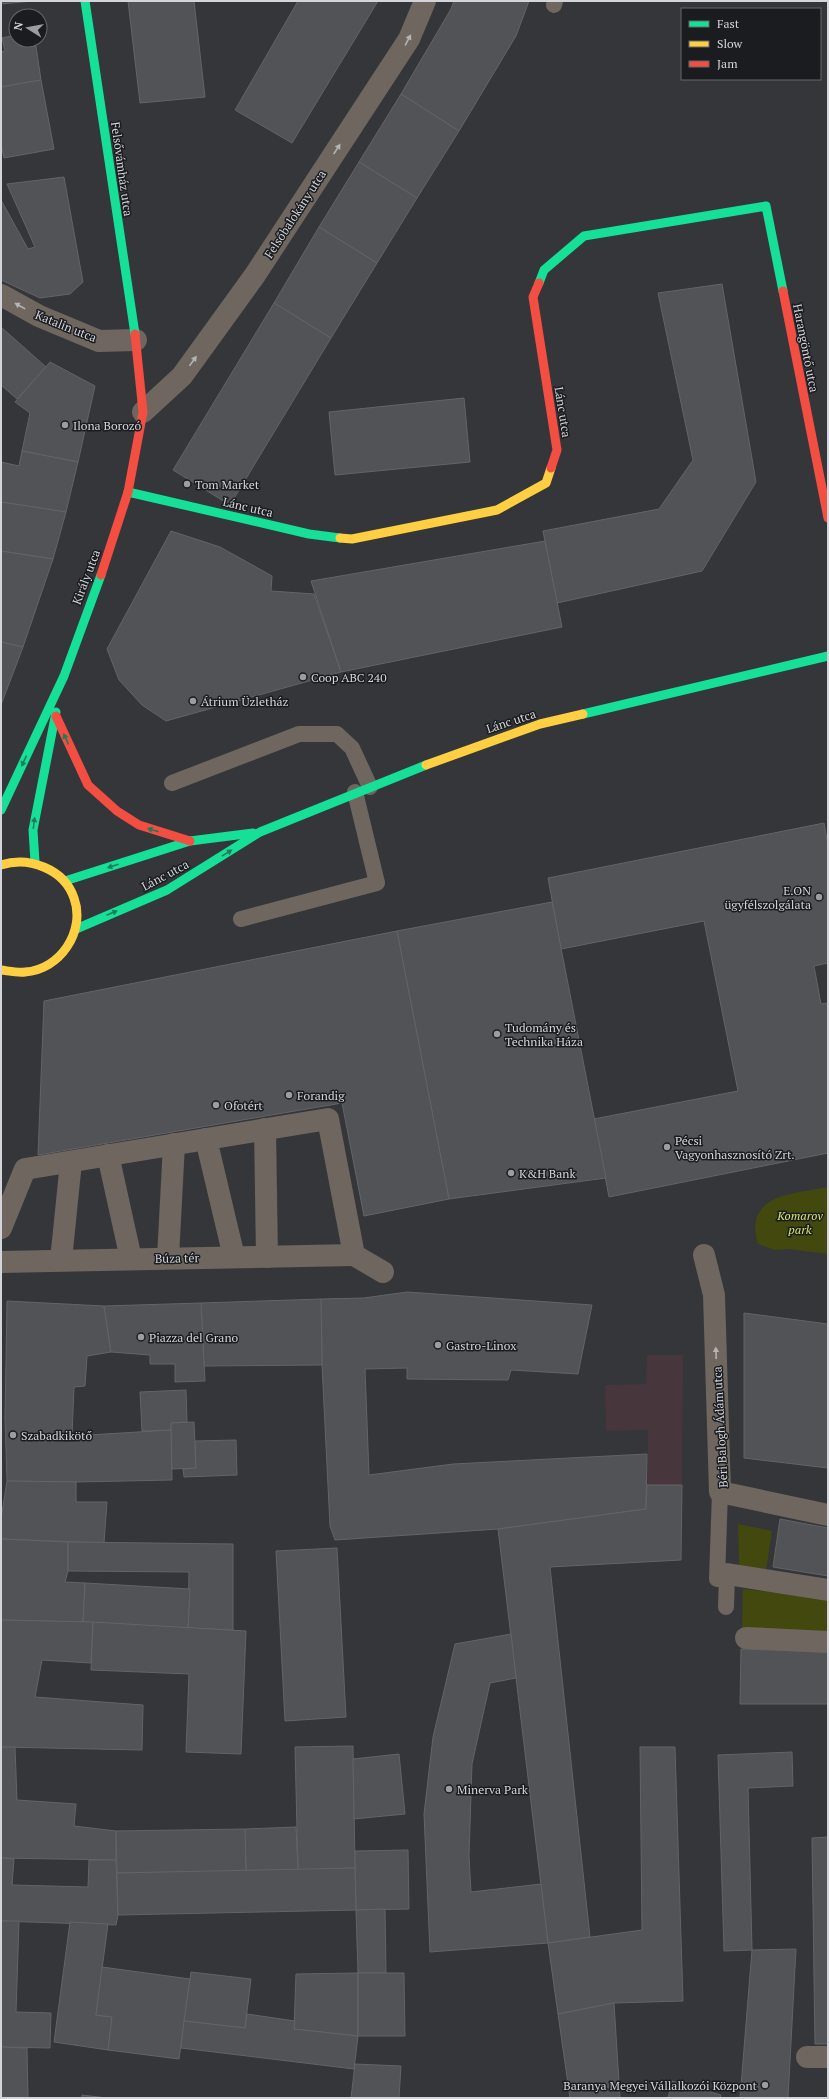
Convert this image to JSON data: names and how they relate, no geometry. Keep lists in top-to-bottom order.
{
  "streets": {
    "street": [
      "Felsővámház utca",
      "Felsőbalokány utca",
      "Katalin utca",
      "Harangöntő utca",
      "Lánc utca",
      "Király utca",
      "Búza tér",
      "Béri Balogh Ádám utca"
    ]
  },
  "crossings": [
    ["Felsővámház utca", "Katalin utca"],
    ["Felsővámház utca", "Király utca"],
    ["Felsőbalokány utca", "Király utca"],
    ["Katalin utca", "Király utca"],
    ["Harangöntő utca", "Lánc utca"],
    ["Lánc utca", "Király utca"]
  ],
  "one_way": ["Felsőbalokány utca", "Katalin utca", "Béri Balogh Ádám utca"],
  "parks": ["Komarov park"],
  "places": [
    "Ilona Borozó",
    "Tom Market",
    "Coop ABC 240",
    "Átrium Üzletház",
    "E.ON ügyfélszolgálata",
    "Tudomány és Technika Háza",
    "Forandig",
    "Ofotért",
    "Pécsi Vagyonhasznosító Zrt.",
    "K&H Bank",
    "Piazza del Grano",
    "Gastro-Linox",
    "Szabadkikötő",
    "Minerva Park",
    "Baranya Megyei Vállalkozói Központ"
  ],
  "legend": ["Fast", "Slow", "Jam"],
  "north": "left"
}
